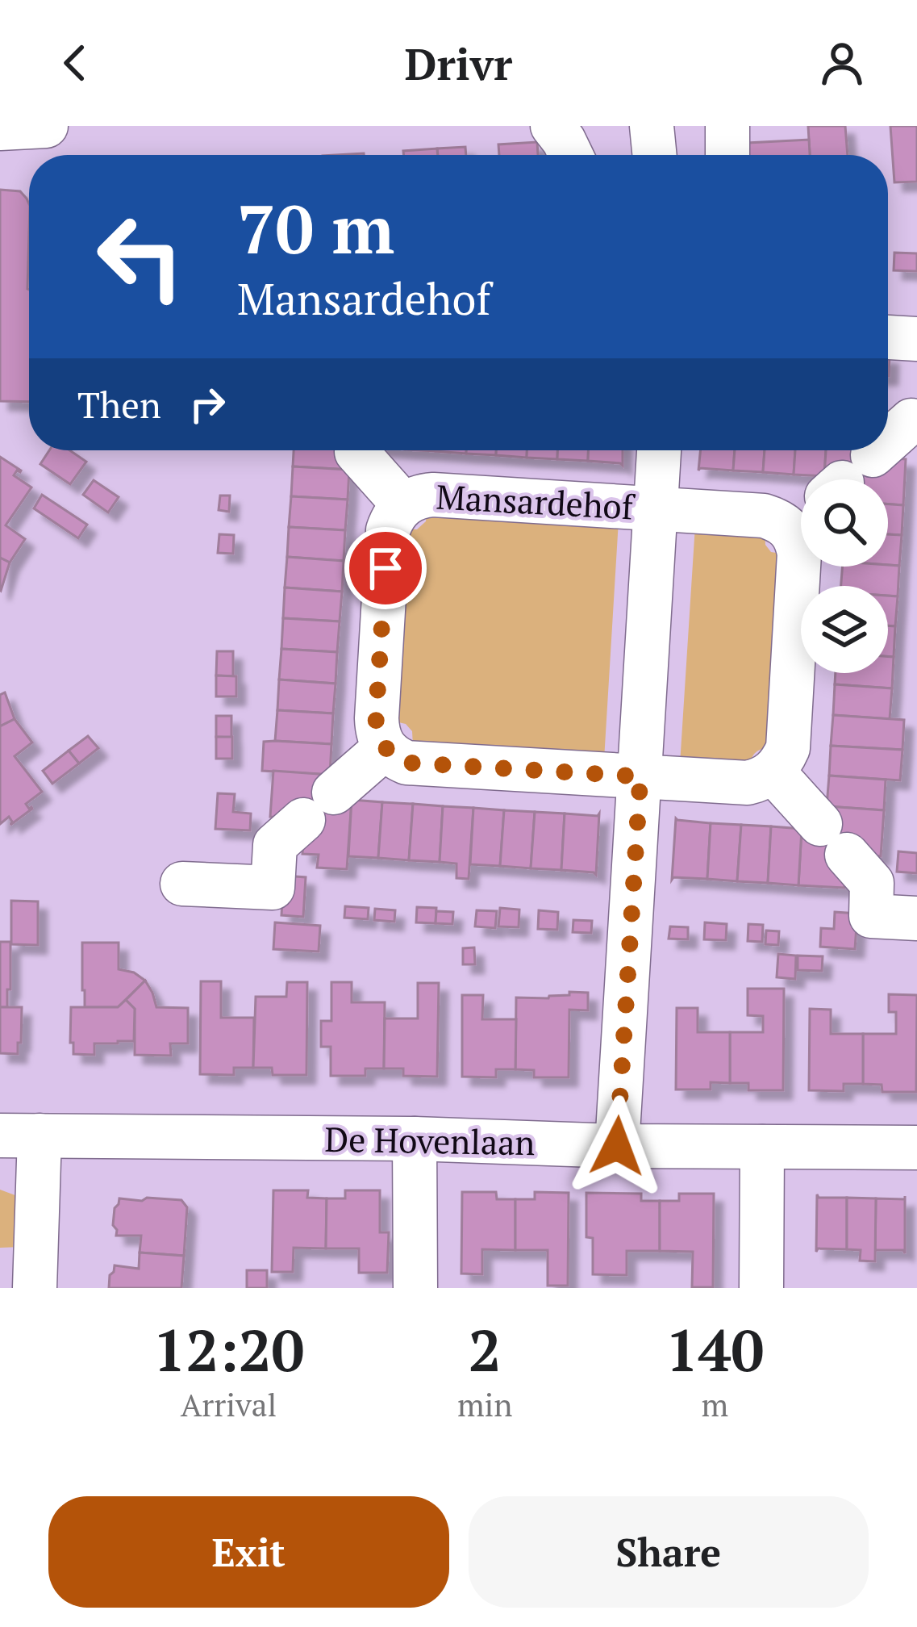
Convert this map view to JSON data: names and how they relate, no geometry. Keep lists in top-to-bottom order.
{
  "streets": {
    "street": ["Mansardehof", "De Hovenlaan"]
  },
  "crossings": [
    ["Mansardehof", "De Hovenlaan"]
  ],
  "page": {
    "header": "Drivr",
    "turn": ["70 m", "Mansardehof"],
    "then": "Then",
    "eta": [
      "12:20",
      "Arrival",
      "2",
      "min",
      "140",
      "m"
    ],
    "buttons": ["Exit", "Share"]
  }
}
